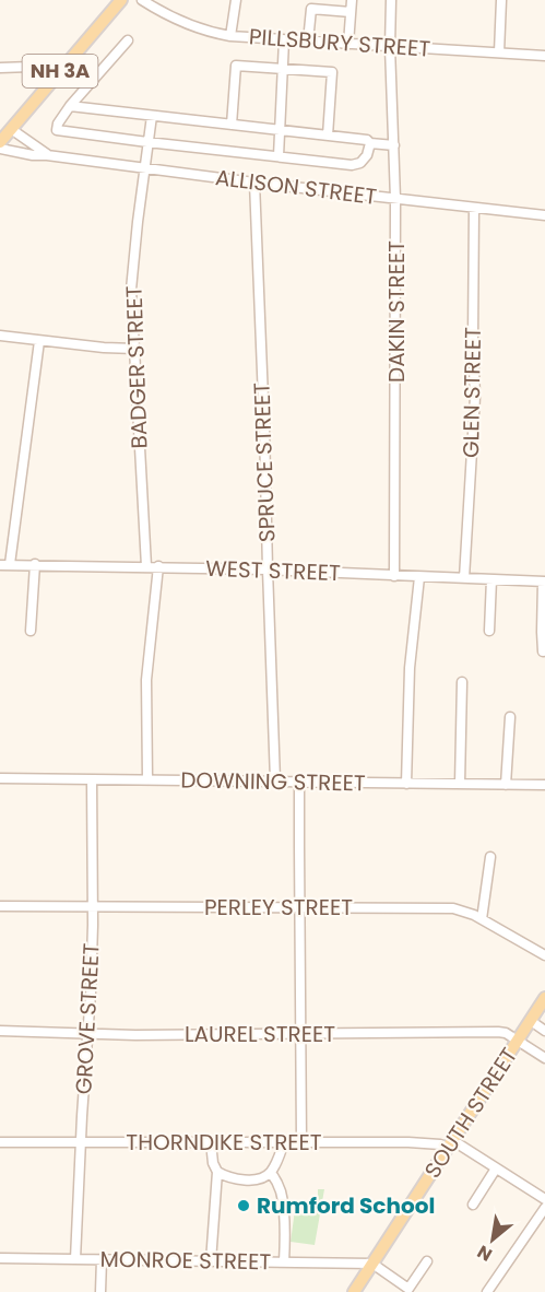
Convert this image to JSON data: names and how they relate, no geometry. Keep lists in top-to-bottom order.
{
  "streets": {
    "main road": ["NH 3A", "SOUTH STREET"],
    "street": [
      "PILLSBURY STREET",
      "ALLISON STREET",
      "DAKIN STREET",
      "BADGER STREET",
      "GLEN STREET",
      "SPRUCE STREET",
      "WEST STREET",
      "DOWNING STREET",
      "PERLEY STREET",
      "GROVE STREET",
      "LAUREL STREET",
      "THORNDIKE STREET",
      "MONROE STREET"
    ]
  },
  "crossings": [
    ["PILLSBURY STREET", "DAKIN STREET"],
    ["NH 3A", "ALLISON STREET"],
    ["ALLISON STREET", "DAKIN STREET"],
    ["ALLISON STREET", "BADGER STREET"],
    ["ALLISON STREET", "GLEN STREET"],
    ["ALLISON STREET", "SPRUCE STREET"],
    ["DAKIN STREET", "WEST STREET"],
    ["BADGER STREET", "WEST STREET"],
    ["GLEN STREET", "WEST STREET"],
    ["SPRUCE STREET", "WEST STREET"],
    ["SPRUCE STREET", "DOWNING STREET"],
    ["DOWNING STREET", "GROVE STREET"],
    ["PERLEY STREET", "GROVE STREET"],
    ["GROVE STREET", "LAUREL STREET"],
    ["GROVE STREET", "THORNDIKE STREET"],
    ["GROVE STREET", "MONROE STREET"],
    ["LAUREL STREET", "SOUTH STREET"],
    ["SOUTH STREET", "THORNDIKE STREET"],
    ["SOUTH STREET", "MONROE STREET"]
  ],
  "places": ["Rumford School"],
  "north": "bottom left"
}
